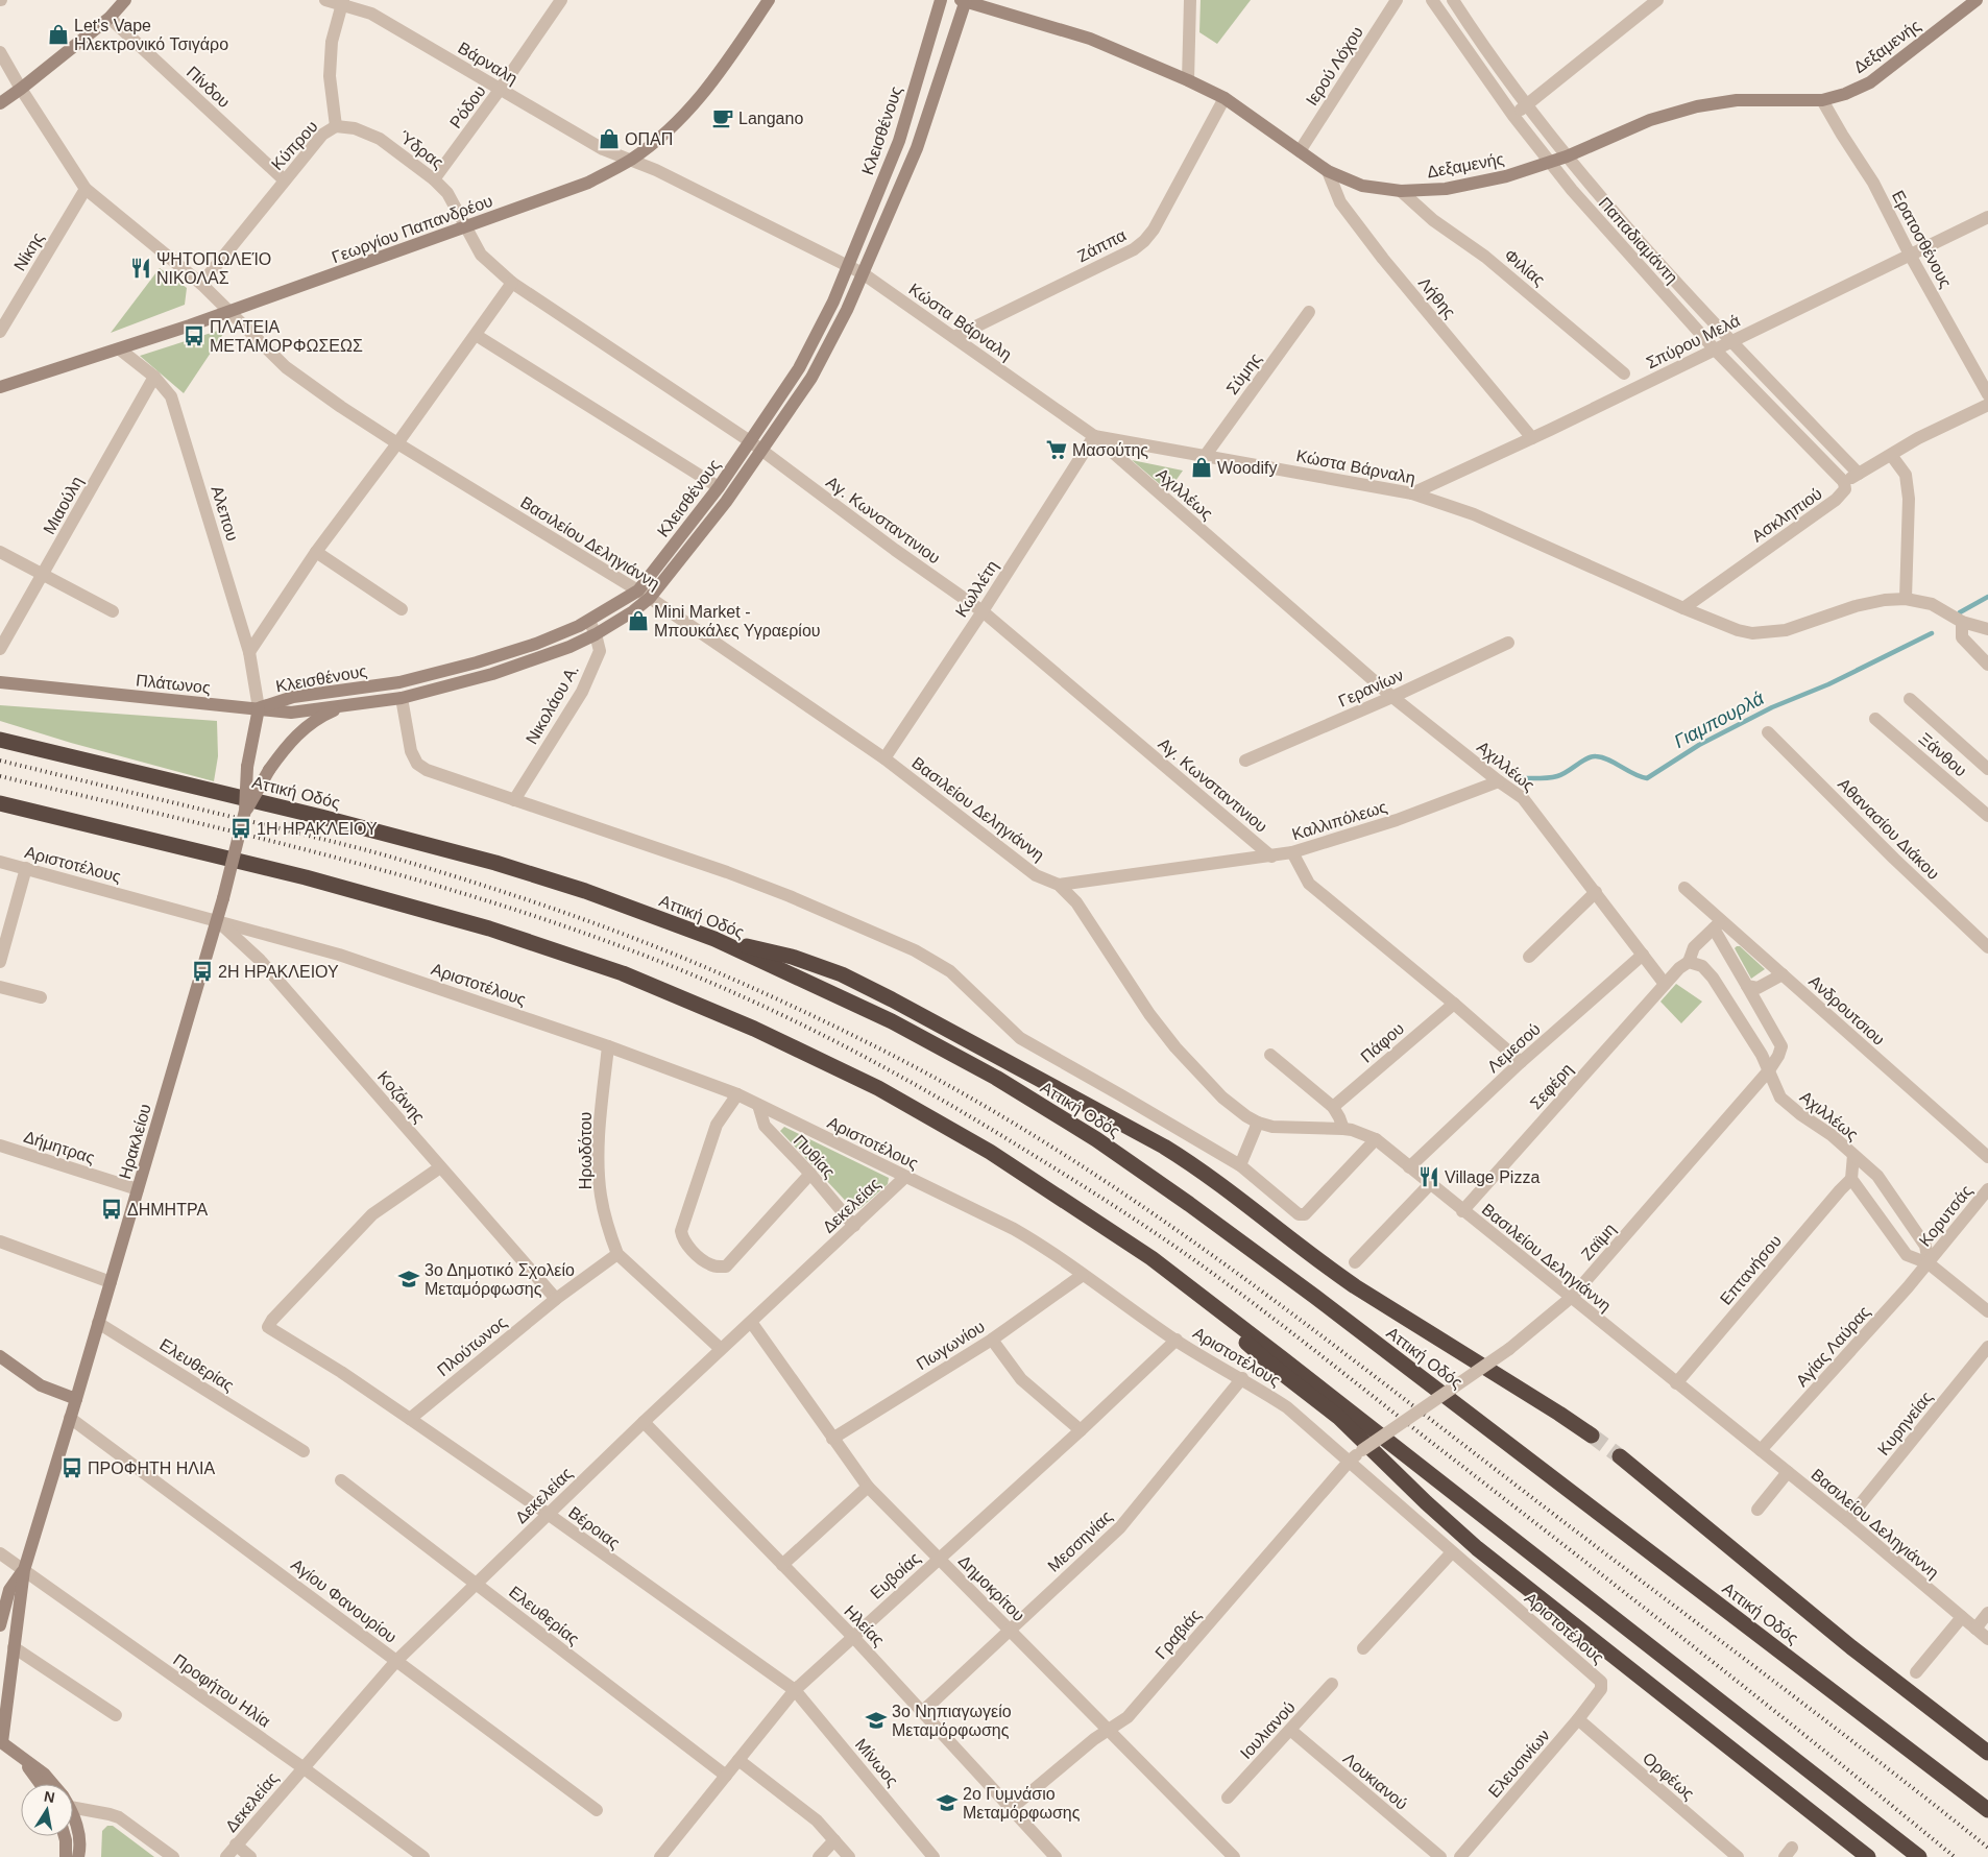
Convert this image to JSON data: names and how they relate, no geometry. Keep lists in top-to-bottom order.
{
  "streets": {
    "highway": ["Αττική Οδός"],
    "street": [
      "Δεξαμενής",
      "Βάρναλη",
      "Ιερού Λόχου",
      "Πίνδου",
      "Ρόδου",
      "Κλεισθένους",
      "Κύπρου",
      "Ύδρας",
      "Γεωργίου Παπανδρέου",
      "Ερατοσθένους",
      "Παπαδιαμάντη",
      "Ζάππα",
      "Νίκης",
      "Φιλίας",
      "Λήθης",
      "Κώστα Βάρναλη",
      "Σπύρου Μελά",
      "Σύμης",
      "Αχιλλέως",
      "Μιαούλη",
      "Αλεπου",
      "Ασκληπιού",
      "Αγ. Κωνσταντινιου",
      "Βασιλείου Δεληγιάννη",
      "Κωλλέτη",
      "Πλάτωνος",
      "Γερανίων",
      "Νικολάου Α.",
      "Ξάνθου",
      "Καλλιπόλεως",
      "Αθανασίου Διάκου",
      "Αριστοτέλους",
      "Ανδρουτσιου",
      "Πάφου",
      "Λεμεσού",
      "Σεφέρη",
      "Κοζάνης",
      "Ηρακλείου",
      "Δήμητρας",
      "Ηρωδότου",
      "Πυθίας",
      "Δεκελείας",
      "Κορυτσάς",
      "Ζαϊμη",
      "Επτανήσου",
      "Πωγωνίου",
      "Πλούτωνος",
      "Αγίας Λαύρας",
      "Ελευθερίας",
      "Κυρηνείας",
      "Βέροιας",
      "Μεσσηνίας",
      "Ευβοίας",
      "Δημοκρίτου",
      "Αγίου Φανουρίου",
      "Ηλείας",
      "Γραβιάς",
      "Προφήτου Ηλία",
      "Ιουλιανού",
      "Μίνωος",
      "Ελευσινίων",
      "Ορφέως",
      "Λουκιανού"
    ]
  },
  "crossings": [
    ["Δεξαμενής", "Ιερού Λόχου"],
    ["Δεξαμενής", "Κλεισθένους"],
    ["Δεξαμενής", "Ερατοσθένους"],
    ["Δεξαμενής", "Παπαδιαμάντη"],
    ["Δεξαμενής", "Ζάππα"],
    ["Δεξαμενής", "Φιλίας"],
    ["Δεξαμενής", "Λήθης"],
    ["Βάρναλη", "Ρόδου"],
    ["Βάρναλη", "Κύπρου"],
    ["Βάρναλη", "Γεωργίου Παπανδρέου"],
    ["Βάρναλη", "Κώστα Βάρναλη"],
    ["Πίνδου", "Κύπρου"],
    ["Ρόδου", "Ύδρας"],
    ["Κλεισθένους", "Κώστα Βάρναλη"],
    ["Κλεισθένους", "Αλεπου"],
    ["Κλεισθένους", "Αγ. Κωνσταντινιου"],
    ["Κλεισθένους", "Βασιλείου Δεληγιάννη"],
    ["Κλεισθένους", "Πλάτωνος"],
    ["Κλεισθένους", "Νικολάου Α."],
    ["Κλεισθένους", "Ηρακλείου"],
    ["Κύπρου", "Ύδρας"],
    ["Κύπρου", "Βασιλείου Δεληγιάννη"],
    ["Ύδρας", "Γεωργίου Παπανδρέου"],
    ["Ύδρας", "Αγ. Κωνσταντινιου"],
    ["Γεωργίου Παπανδρέου", "Κώστα Βάρναλη"],
    ["Γεωργίου Παπανδρέου", "Αλεπου"],
    ["Γεωργίου Παπανδρέου", "Αγ. Κωνσταντινιου"],
    ["Γεωργίου Παπανδρέου", "Βασιλείου Δεληγιάννη"],
    ["Ερατοσθένους", "Σπύρου Μελά"],
    ["Παπαδιαμάντη", "Σπύρου Μελά"],
    ["Παπαδιαμάντη", "Ασκληπιού"],
    ["Ζάππα", "Κώστα Βάρναλη"],
    ["Νίκης", "Βασιλείου Δεληγιάννη"],
    ["Λήθης", "Σπύρου Μελά"],
    ["Κώστα Βάρναλη", "Σπύρου Μελά"],
    ["Κώστα Βάρναλη", "Σύμης"],
    ["Κώστα Βάρναλη", "Αχιλλέως"],
    ["Κώστα Βάρναλη", "Ασκληπιού"],
    ["Κώστα Βάρναλη", "Κωλλέτη"],
    ["Αχιλλέως", "Κωλλέτη"],
    ["Αχιλλέως", "Γερανίων"],
    ["Αχιλλέως", "Καλλιπόλεως"],
    ["Αχιλλέως", "Λεμεσού"],
    ["Αχιλλέως", "Σεφέρη"],
    ["Αχιλλέως", "Κορυτσάς"],
    ["Αχιλλέως", "Ζαϊμη"],
    ["Αχιλλέως", "Επτανήσου"],
    ["Αχιλλέως", "Αγίας Λαύρας"],
    ["Μιαούλη", "Αλεπου"],
    ["Αλεπου", "Πλάτωνος"],
    ["Αγ. Κωνσταντινιου", "Κωλλέτη"],
    ["Αγ. Κωνσταντινιου", "Καλλιπόλεως"],
    ["Βασιλείου Δεληγιάννη", "Κωλλέτη"],
    ["Βασιλείου Δεληγιάννη", "Καλλιπόλεως"],
    ["Βασιλείου Δεληγιάννη", "Λεμεσού"],
    ["Βασιλείου Δεληγιάννη", "Σεφέρη"],
    ["Βασιλείου Δεληγιάννη", "Ζαϊμη"],
    ["Βασιλείου Δεληγιάννη", "Επτανήσου"],
    ["Βασιλείου Δεληγιάννη", "Αγίας Λαύρας"],
    ["Βασιλείου Δεληγιάννη", "Κυρηνείας"],
    ["Πλάτωνος", "Ηρακλείου"],
    ["Αριστοτέλους", "Κοζάνης"],
    ["Αριστοτέλους", "Ηρακλείου"],
    ["Αριστοτέλους", "Ηρωδότου"],
    ["Αριστοτέλους", "Πυθίας"],
    ["Αριστοτέλους", "Δεκελείας"],
    ["Αριστοτέλους", "Ζαϊμη"],
    ["Αριστοτέλους", "Πωγωνίου"],
    ["Αριστοτέλους", "Μεσσηνίας"],
    ["Αριστοτέλους", "Ευβοίας"],
    ["Αριστοτέλους", "Γραβιάς"],
    ["Αριστοτέλους", "Ελευσινίων"],
    ["Κοζάνης", "Ηρακλείου"],
    ["Κοζάνης", "Πλούτωνος"],
    ["Κοζάνης", "Βέροιας"],
    ["Ηρακλείου", "Δήμητρας"],
    ["Ηρακλείου", "Ελευθερίας"],
    ["Ηρακλείου", "Αγίου Φανουρίου"],
    ["Ηρακλείου", "Προφήτου Ηλία"],
    ["Ηρωδότου", "Πλούτωνος"],
    ["Πυθίας", "Δεκελείας"],
    ["Δεκελείας", "Ελευθερίας"],
    ["Δεκελείας", "Βέροιας"],
    ["Δεκελείας", "Δημοκρίτου"],
    ["Δεκελείας", "Αγίου Φανουρίου"],
    ["Δεκελείας", "Ηλείας"],
    ["Δεκελείας", "Προφήτου Ηλία"],
    ["Κορυτσάς", "Αγίας Λαύρας"],
    ["Ζαϊμη", "Γραβιάς"],
    ["Πωγωνίου", "Δημοκρίτου"],
    ["Πλούτωνος", "Βέροιας"],
    ["Ελευθερίας", "Ευβοίας"],
    ["Βέροιας", "Ευβοίας"],
    ["Βέροιας", "Μίνωος"],
    ["Μεσσηνίας", "Δημοκρίτου"],
    ["Μεσσηνίας", "Ηλείας"],
    ["Ευβοίας", "Δημοκρίτου"],
    ["Ευβοίας", "Ηλείας"],
    ["Ευβοίας", "Μίνωος"],
    ["Δημοκρίτου", "Γραβιάς"],
    ["Ηλείας", "Γραβιάς"],
    ["Ιουλιανού", "Λουκιανού"],
    ["Ελευσινίων", "Ορφέως"]
  ],
  "water": ["Γιαμπουρλά"],
  "places": {
    "shop": [
      "Let's Vape Ηλεκτρονικό Τσιγάρο",
      "ΟΠΑΠ",
      "Woodify",
      "Mini Market - Μπουκάλες Υγραερίου"
    ],
    "cafe": ["Langano"],
    "restaurant": ["ΨΗΤΟΠΩΛΕΊΟ ΝΙΚΟΛΑΣ", "Village Pizza"],
    "bus stop": [
      "ΠΛΑΤΕΙΑ ΜΕΤΑΜΟΡΦΩΣΕΩΣ",
      "1Η ΗΡΑΚΛΕΙΟΥ",
      "2Η ΗΡΑΚΛΕΙΟΥ",
      "ΔΗΜΗΤΡΑ",
      "ΠΡΟΦΗΤΗ ΗΛΙΑ"
    ],
    "supermarket": ["Μασούτης"],
    "school or university": ["3ο Δημοτικό Σχολείο Μεταμόρφωσης", "3ο Νηπιαγωγείο Μεταμόρφωσης", "2ο Γυμνάσιο Μεταμόρφωσης"]
  },
  "north": "top"
}
